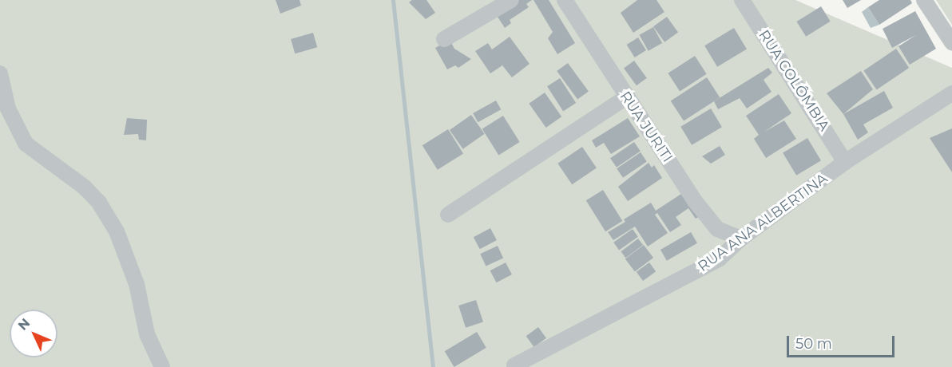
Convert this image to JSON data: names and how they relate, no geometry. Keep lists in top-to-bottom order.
{
  "streets": {
    "street": ["RUA COLÔMBIA", "RUA JURITI", "RUA ANA ALBERTINA"]
  },
  "crossings": [
    ["RUA COLÔMBIA", "RUA ANA ALBERTINA"],
    ["RUA JURITI", "RUA ANA ALBERTINA"]
  ],
  "scale_bar": "50 m",
  "north": "top left"
}
